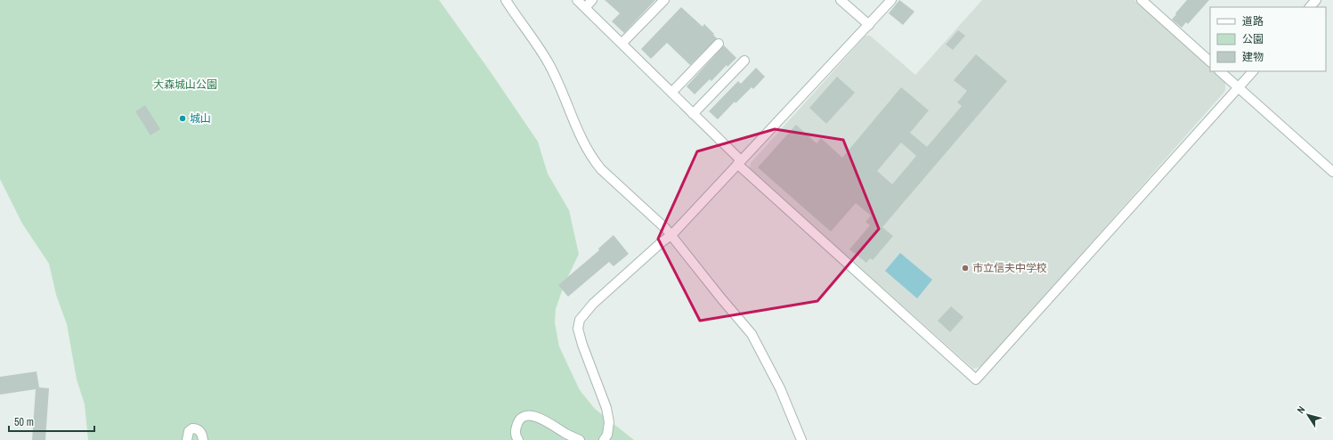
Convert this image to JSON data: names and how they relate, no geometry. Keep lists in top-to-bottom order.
{
  "parks": ["大森城山公園"],
  "places": ["城山", "市立信夫中学校"],
  "legend": ["道路", "公園", "建物"],
  "scale_bar": "50 m",
  "north": "top left"
}
